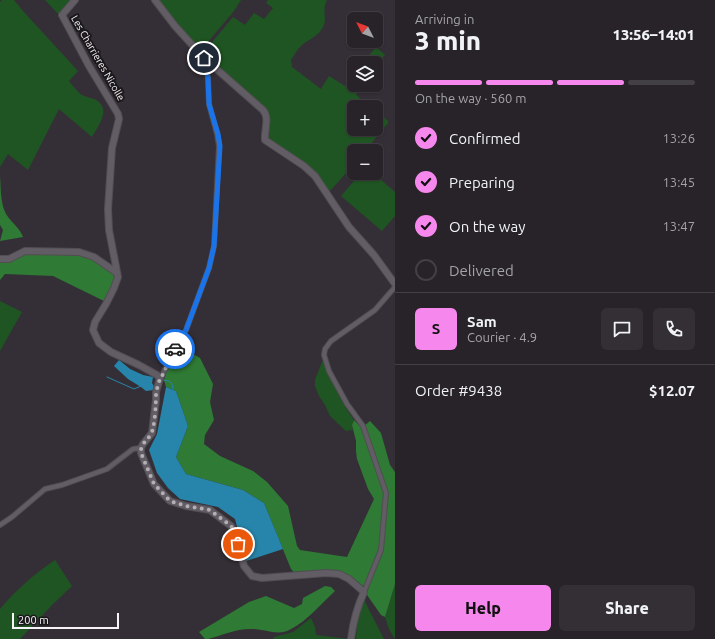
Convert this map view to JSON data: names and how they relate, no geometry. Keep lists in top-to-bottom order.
{
  "streets": {
    "street": ["Les Charrieres Nicolle"]
  },
  "scale_bar": "200 m",
  "north": "top left",
  "page": {
    "heading": ["3 min", "Arriving in", "13:56–14:01"],
    "panel": [
      "Sam",
      "Courier · 4.9",
      "Order #9438",
      "$12.07"
    ],
    "map_buttons": ["+", "−"],
    "bar": "On the way · 560 m",
    "list": [
      ["Confirmed", "13:26"],
      ["Preparing", "13:45"],
      ["On the way", "13:47"],
      "Delivered"
    ],
    "round": "S",
    "buttons": ["Help", "Share"],
    "scale": "200 m"
  }
}
